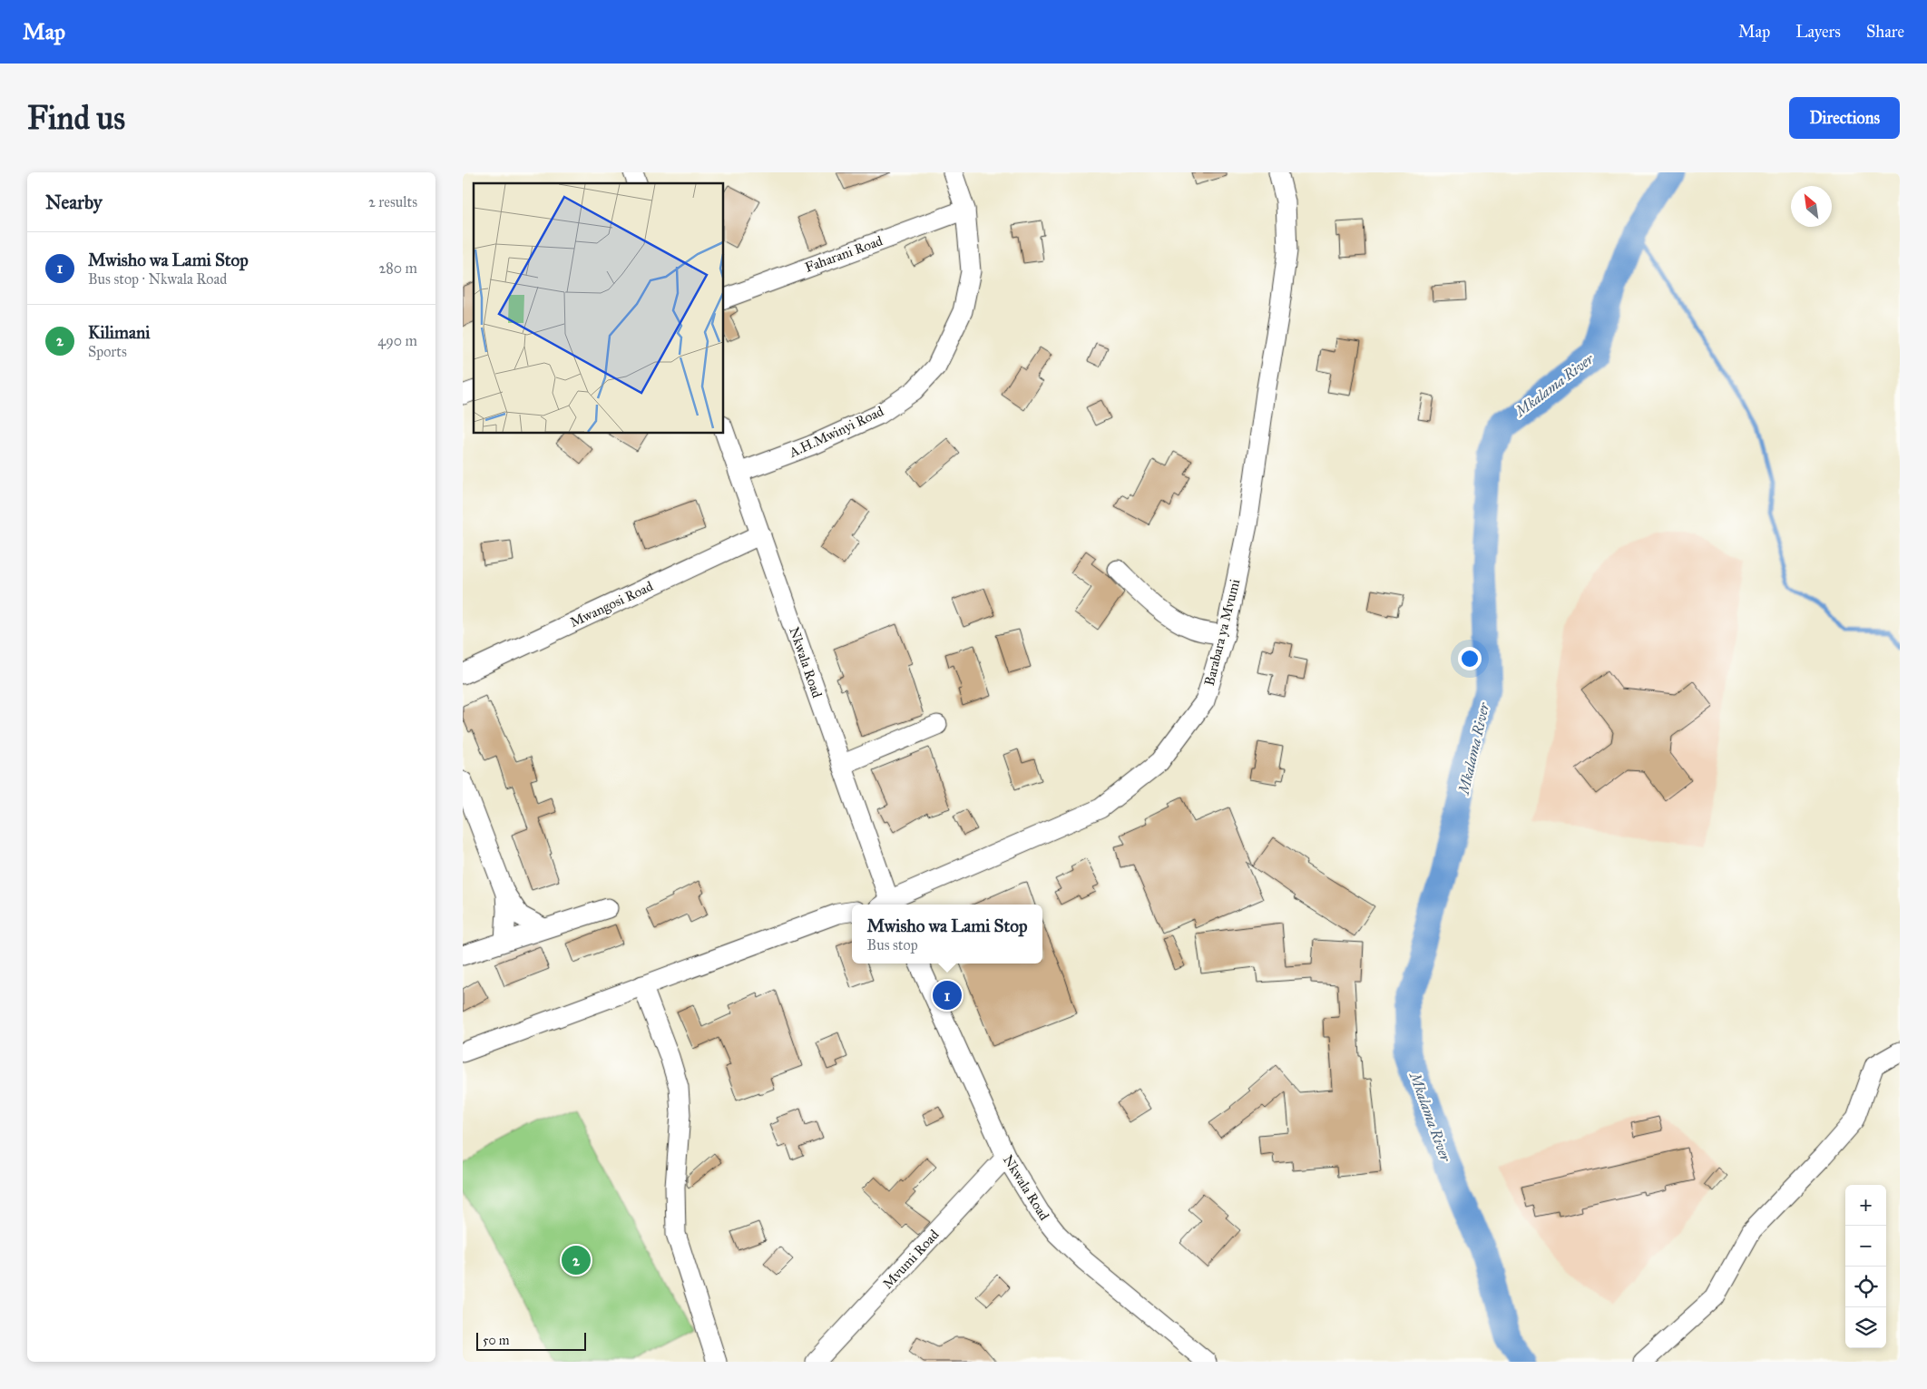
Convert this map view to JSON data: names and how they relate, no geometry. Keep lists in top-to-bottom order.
{
  "streets": {
    "street": [
      "Faharani Road",
      "A.H.Mwinyi Road",
      "Mwangosi Road",
      "Barabara ya Mvumi",
      "Nkwala Road",
      "Mvumi Road"
    ]
  },
  "crossings": [
    ["Faharani Road", "A.H.Mwinyi Road"],
    ["A.H.Mwinyi Road", "Nkwala Road"],
    ["Mwangosi Road", "Nkwala Road"],
    ["Barabara ya Mvumi", "Nkwala Road"],
    ["Nkwala Road", "Mvumi Road"]
  ],
  "water": ["Mkalama River"],
  "scale_bar": "50 m",
  "north": "top left",
  "page": {
    "header": "Map",
    "nav": ["Map", "Layers", "Share"],
    "buttons": "Directions",
    "title": "Find us",
    "heading": ["Nearby", "2 results"],
    "list": [
      {
        "mark": "1",
        "name": "Mwisho wa Lami Stop",
        "note": "Bus stop · Nkwala Road",
        "value": "280 m"
      },
      {
        "mark": "2",
        "name": "Kilimani",
        "note": "Sports",
        "value": "490 m"
      }
    ],
    "popup": ["Mwisho wa Lami Stop", "Bus stop"],
    "pins": ["1", "2"],
    "map_buttons": ["+", "−"],
    "scale": "50 m"
  }
}
